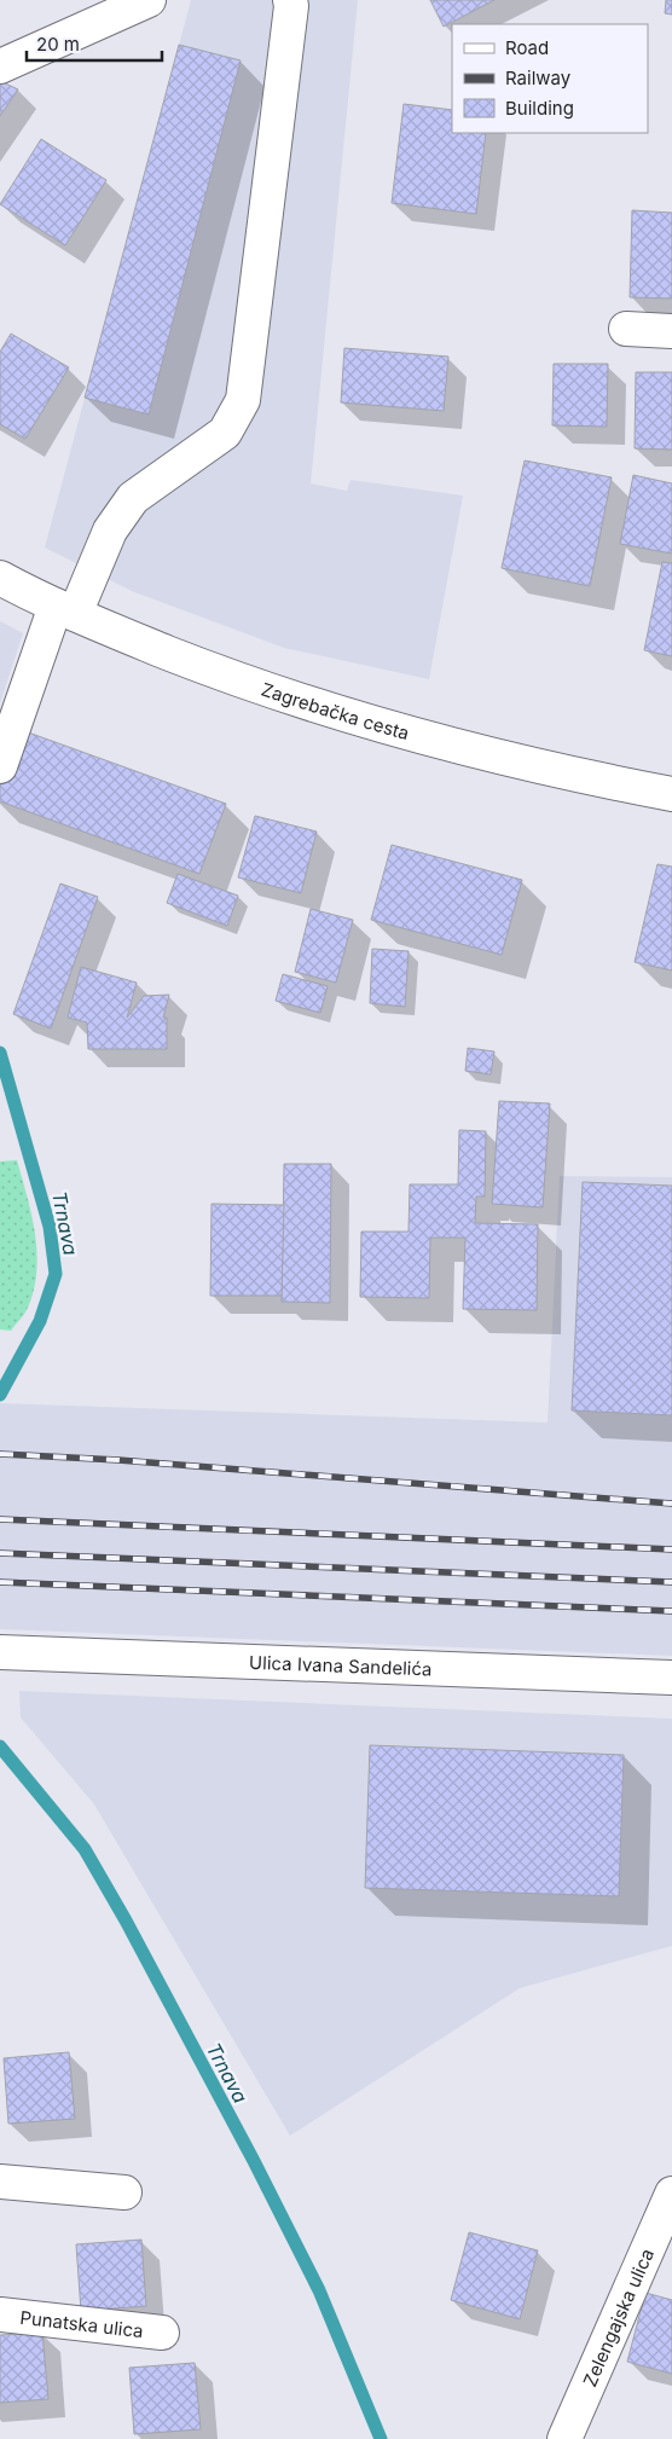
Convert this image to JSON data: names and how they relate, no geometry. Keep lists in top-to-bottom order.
{
  "streets": {
    "street": [
      "Zagrebačka cesta",
      "Ulica Ivana Sandelića",
      "Zelengajska ulica",
      "Punatska ulica"
    ]
  },
  "water": ["Trnava"],
  "legend": ["Road", "Railway", "Building"],
  "scale_bar": "20 m"
}
